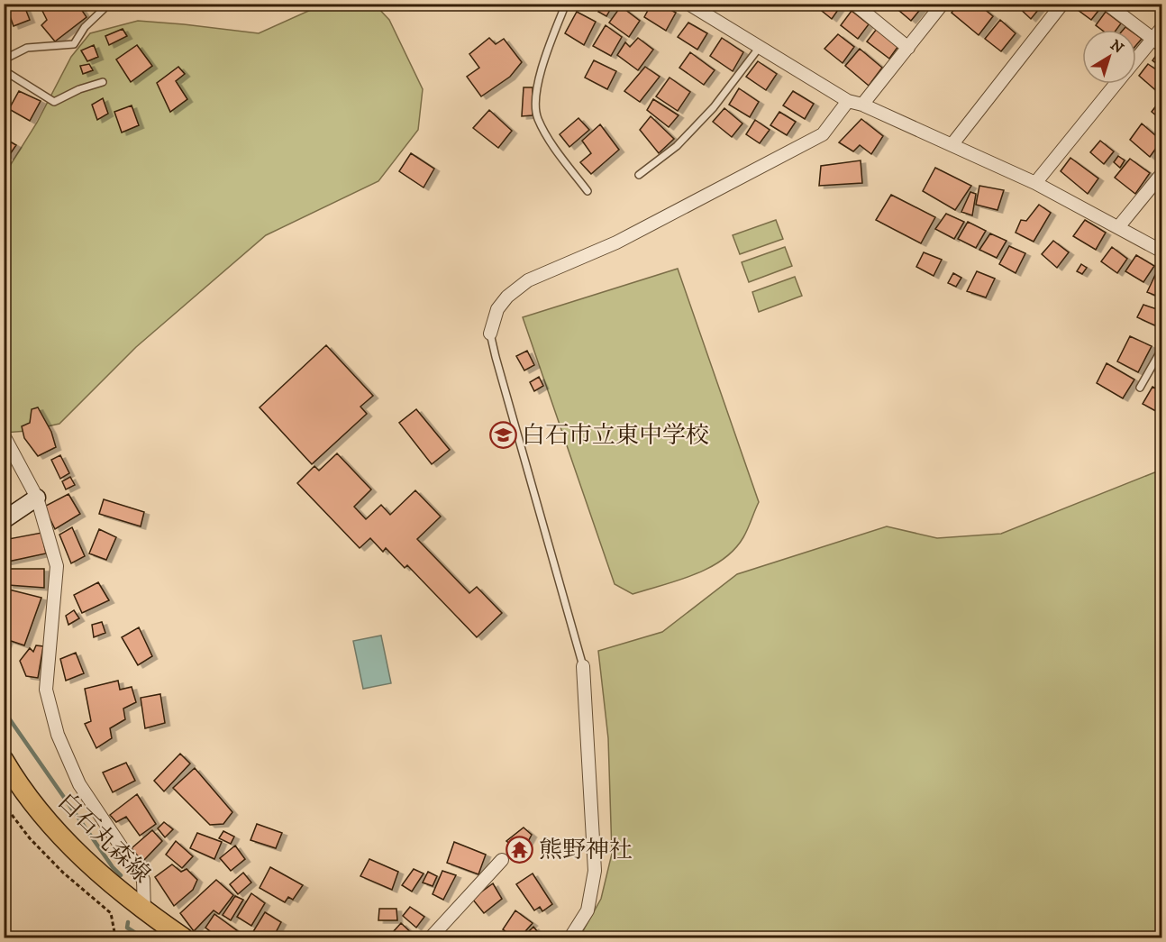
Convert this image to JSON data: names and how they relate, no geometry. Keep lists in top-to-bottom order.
{
  "streets": {
    "main road": ["白石丸森線"]
  },
  "places": {
    "school or university": ["白石市立東中学校"],
    "temple": ["熊野神社"]
  },
  "north": "top right"
}
